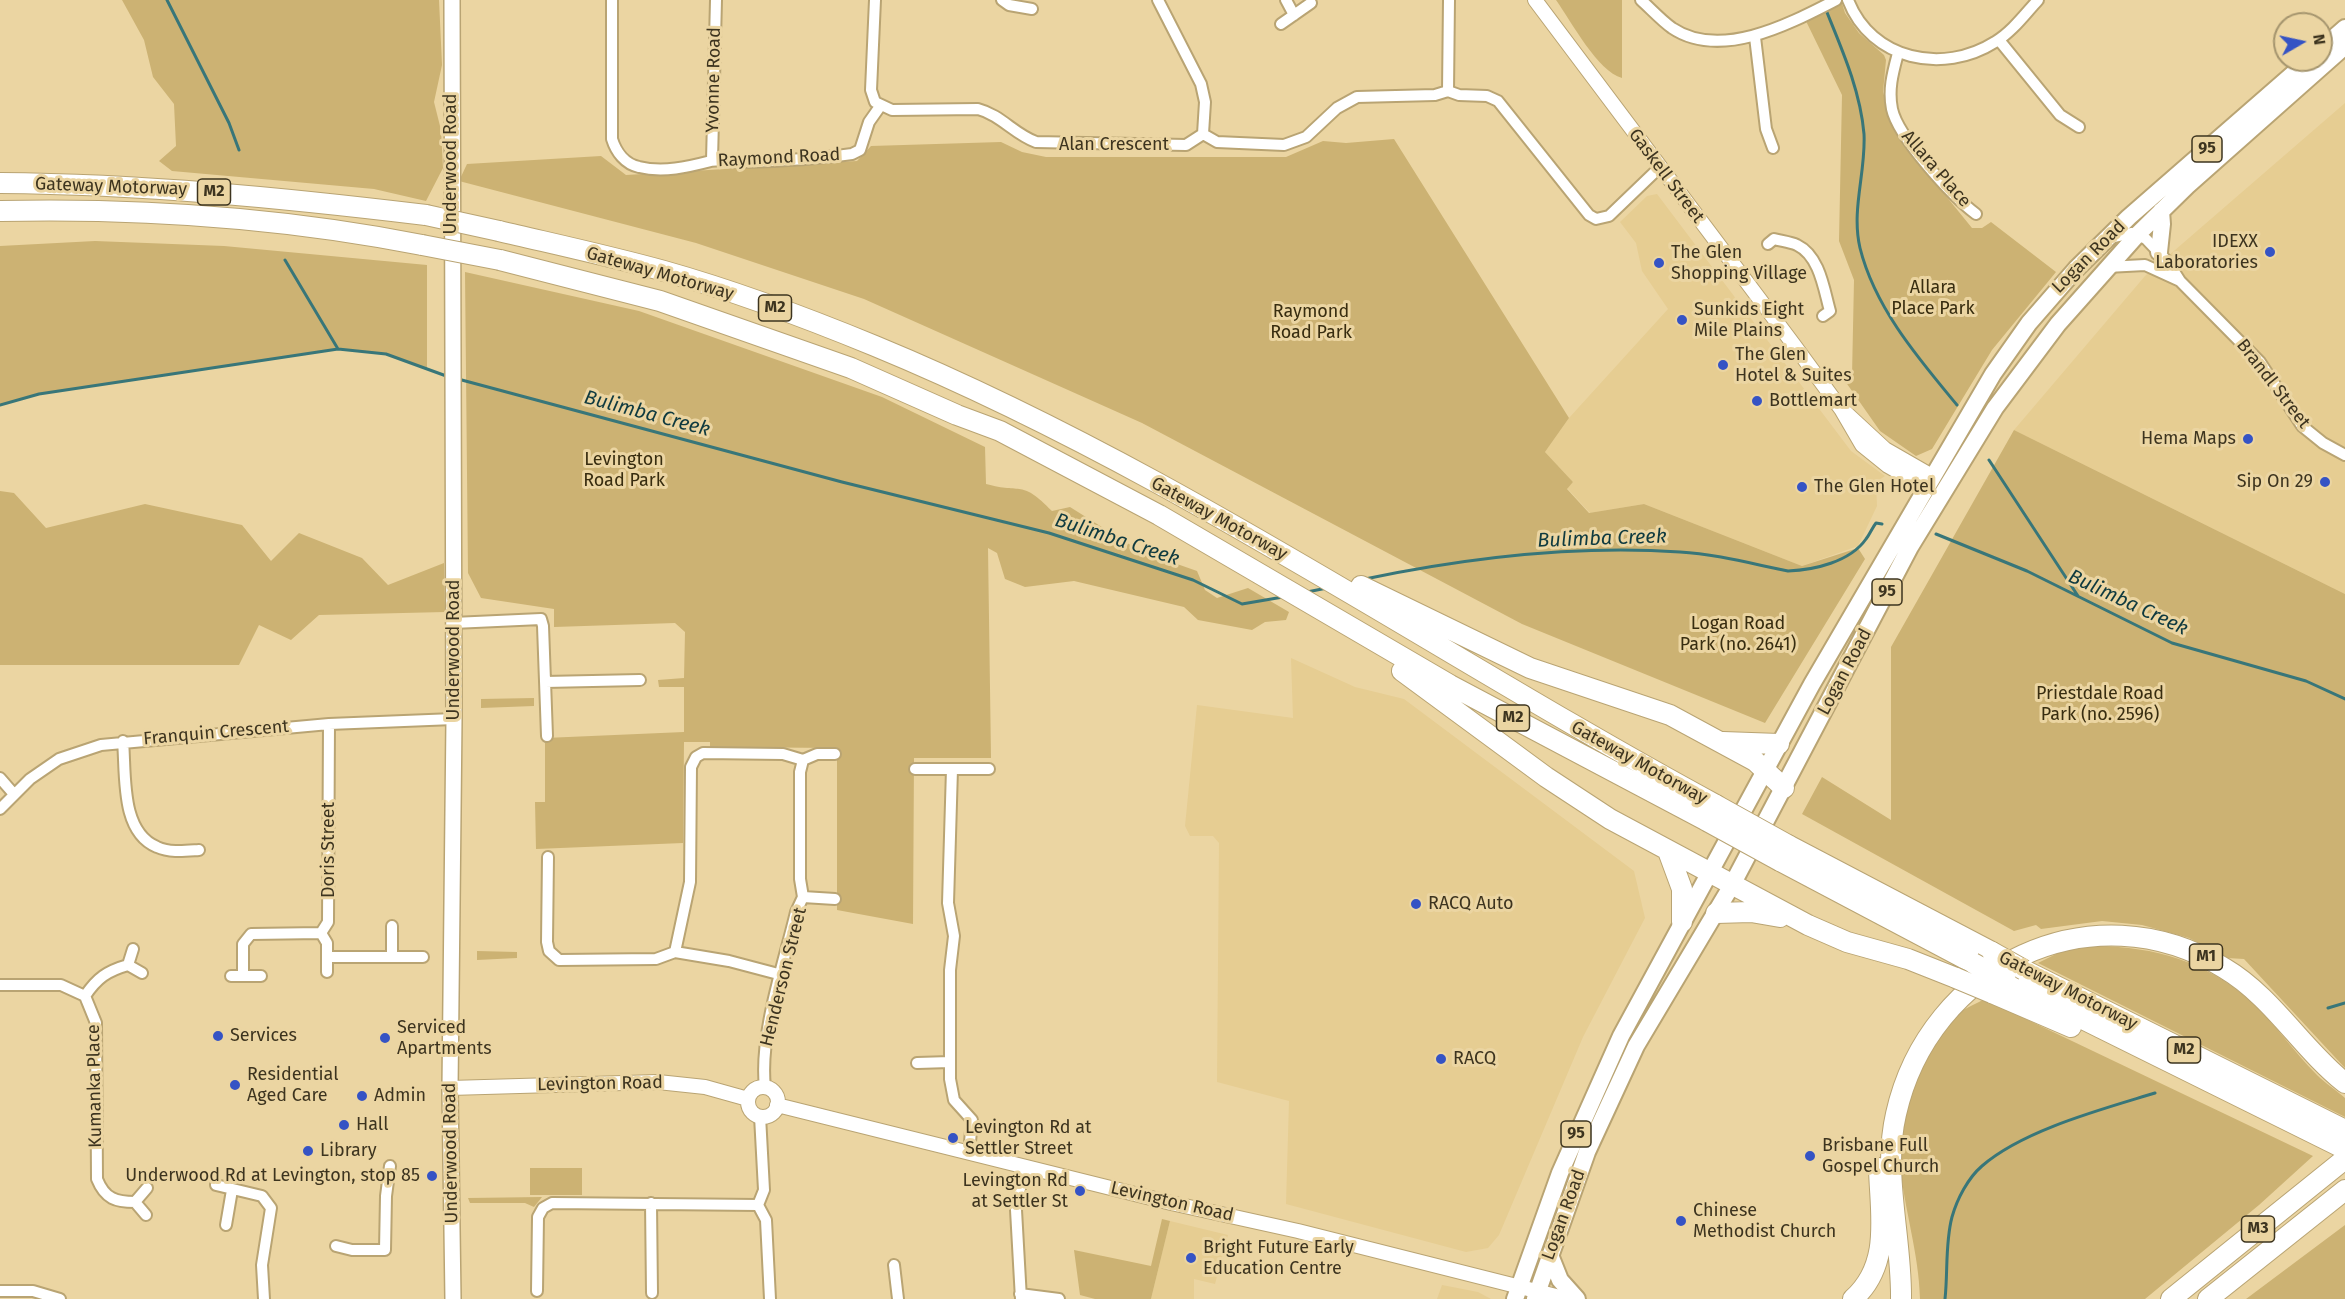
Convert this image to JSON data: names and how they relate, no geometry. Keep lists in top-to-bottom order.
{
  "streets": {
    "highway": [
      "Gateway Motorway",
      "M2",
      "M1",
      "M3"
    ],
    "main road": [
      "95",
      "Underwood Road",
      "Gaskell Street",
      "Logan Road"
    ],
    "street": [
      "Yvonne Road",
      "Alan Crescent",
      "Raymond Road",
      "Allara Place",
      "Brandl Street",
      "Franquin Crescent",
      "Doris Street",
      "Henderson Street",
      "Levington Road",
      "Kumanka Place"
    ]
  },
  "crossings": [
    ["Yvonne Road", "Raymond Road"],
    ["Alan Crescent", "Raymond Road"],
    ["Underwood Road", "Franquin Crescent"],
    ["Underwood Road", "Levington Road"],
    ["Gaskell Street", "Logan Road"],
    ["Logan Road", "Brandl Street"],
    ["Logan Road", "Levington Road"],
    ["Franquin Crescent", "Doris Street"],
    ["Henderson Street", "Levington Road"]
  ],
  "water": ["Bulimba Creek"],
  "parks": [
    "Allara Place Park",
    "Raymond Road Park",
    "Levington Road Park",
    "Logan Road Park (no. 2641)",
    "Priestdale Road Park (no. 2596)"
  ],
  "places": [
    "IDEXX Laboratories",
    "The Glen Shopping Village",
    "Sunkids Eight Mile Plains",
    "The Glen Hotel & Suites",
    "Bottlemart",
    "Hema Maps",
    "Sip On 29",
    "The Glen Hotel",
    "RACQ Auto",
    "Services",
    "Serviced Apartments",
    "RACQ",
    "Residential Aged Care",
    "Admin",
    "Hall",
    "Levington Rd at Settler Street",
    "Library",
    "Brisbane Full Gospel Church",
    "Underwood Rd at Levington, stop 85",
    "Levington Rd at Settler St",
    "Chinese Methodist Church",
    "Bright Future Early Education Centre"
  ],
  "north": "right"
}
